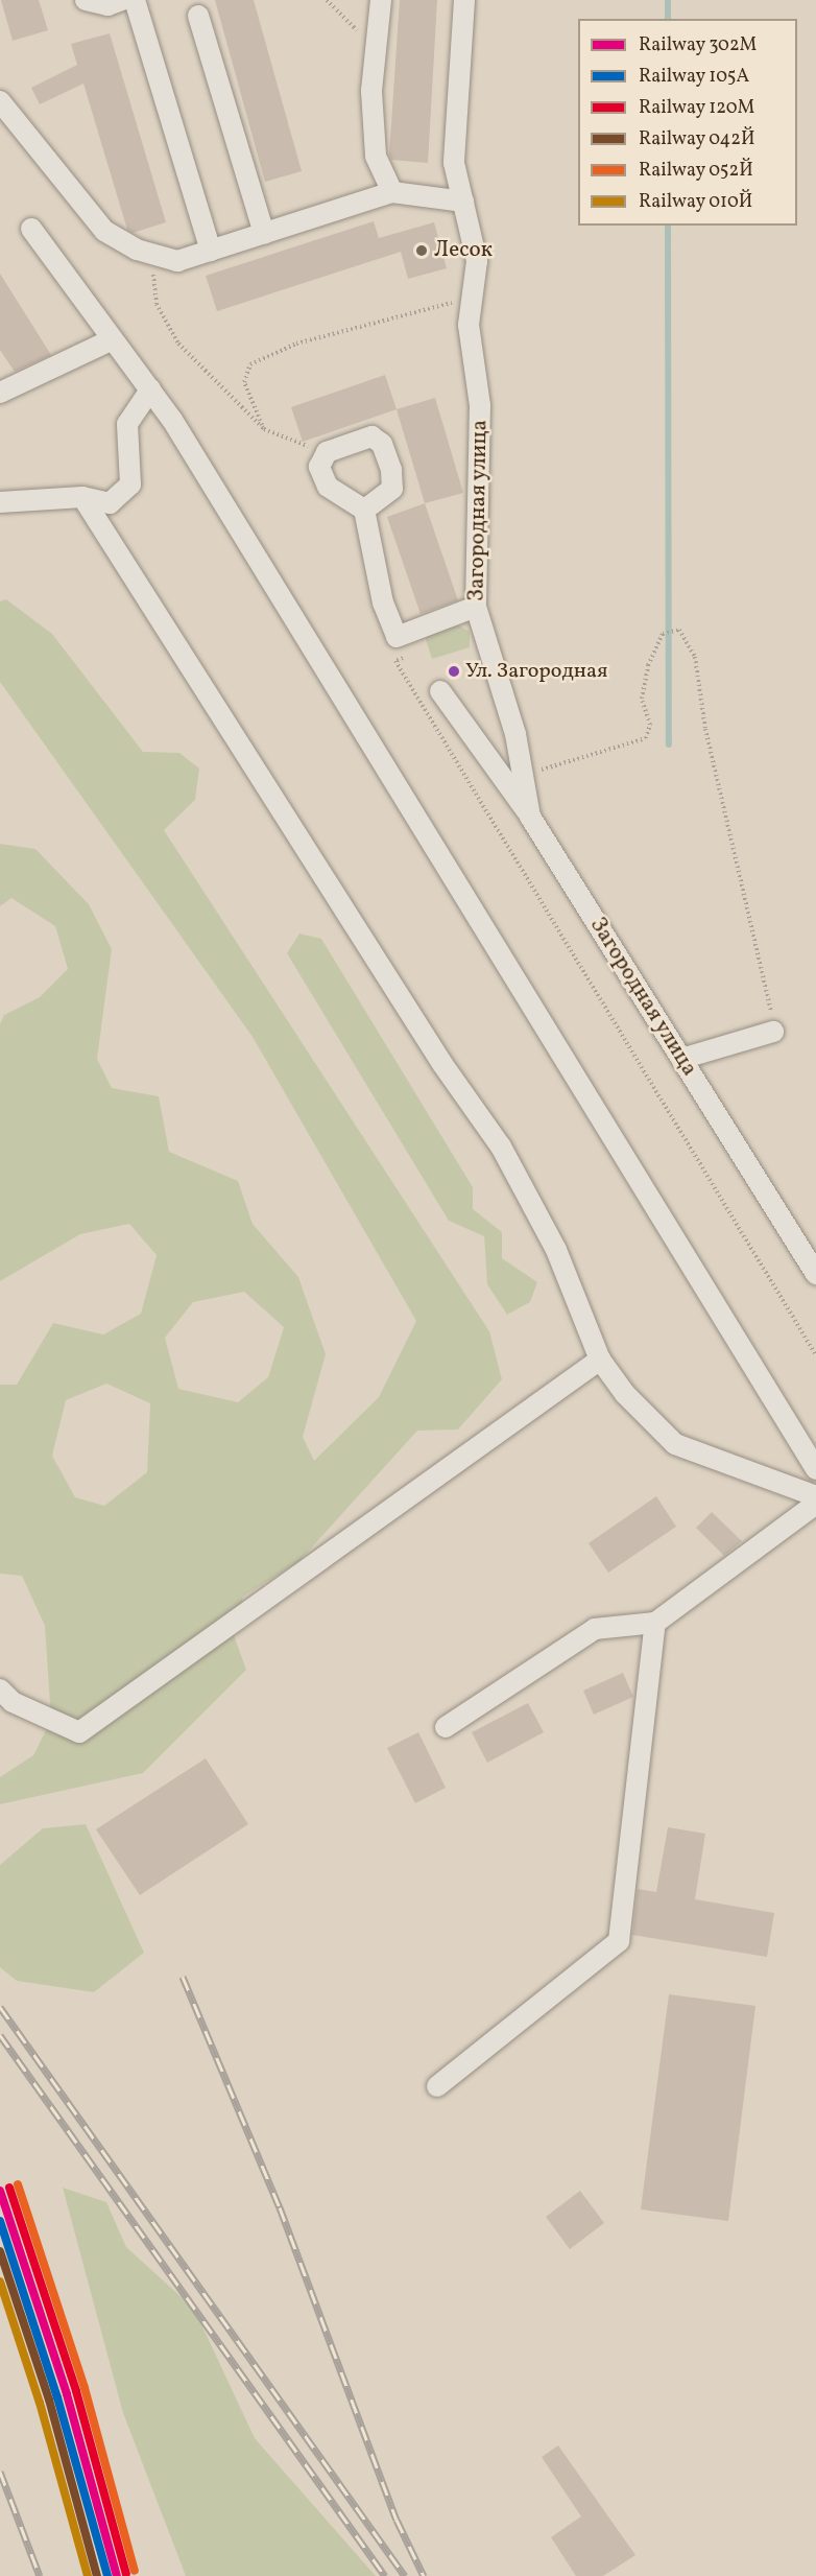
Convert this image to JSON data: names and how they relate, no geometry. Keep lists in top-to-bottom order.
{
  "streets": {
    "street": ["Загородная улица"]
  },
  "places": ["Лесок", "Ул. Загородная"],
  "lines": [
    "rail line 052Й",
    "rail line 120М",
    "rail line 302М",
    "rail line 105А",
    "rail line 042Й",
    "rail line 010Й"
  ],
  "legend": [
    "Railway 302М",
    "Railway 105А",
    "Railway 120М",
    "Railway 042Й",
    "Railway 052Й",
    "Railway 010Й"
  ]
}
